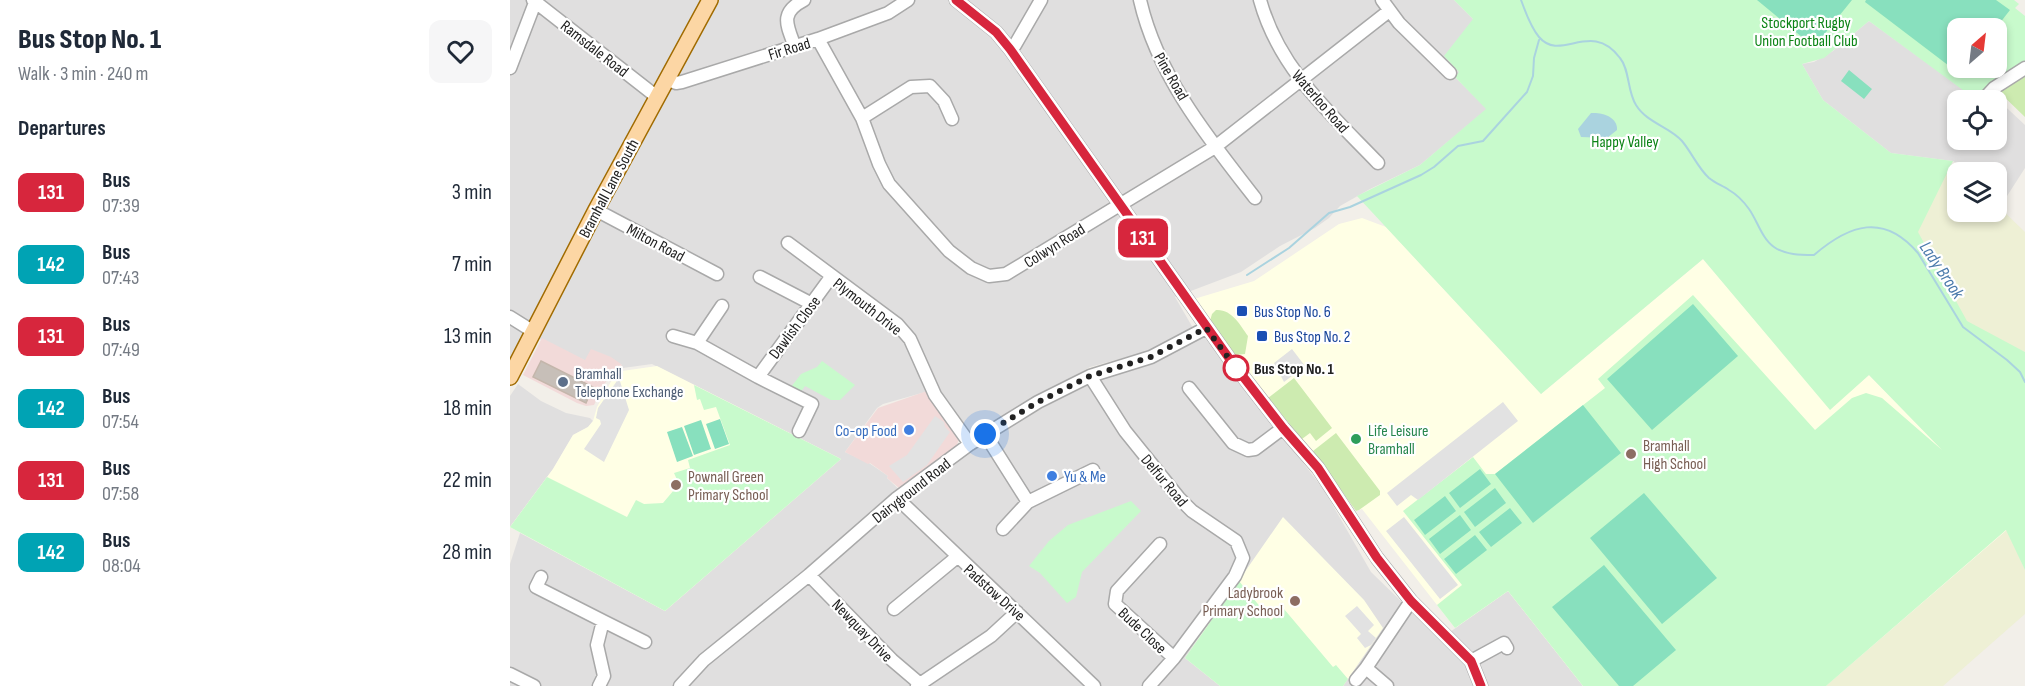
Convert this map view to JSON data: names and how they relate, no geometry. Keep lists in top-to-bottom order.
{
  "streets": {
    "main road": ["Bramhall Lane South"],
    "street": [
      "Ramsdale Road",
      "Fir Road",
      "Pine Road",
      "Waterloo Road",
      "Milton Road",
      "Colwyn Road",
      "Plymouth Drive",
      "Dawlish Close",
      "Delfur Road",
      "Dairyground Road",
      "Padstow Drive",
      "Newquay Drive",
      "Bude Close"
    ]
  },
  "crossings": [
    ["Ramsdale Road", "Bramhall Lane South"],
    ["Fir Road", "Bramhall Lane South"],
    ["Fir Road", "Colwyn Road"],
    ["Pine Road", "Colwyn Road"],
    ["Waterloo Road", "Colwyn Road"],
    ["Bramhall Lane South", "Milton Road"],
    ["Plymouth Drive", "Dawlish Close"],
    ["Plymouth Drive", "Dairyground Road"],
    ["Delfur Road", "Dairyground Road"],
    ["Delfur Road", "Bude Close"],
    ["Dairyground Road", "Padstow Drive"],
    ["Dairyground Road", "Newquay Drive"]
  ],
  "water": ["Lady Brook"],
  "parks": ["Stockport Rugby Union Football Club", "Happy Valley"],
  "places": {
    "transit": ["Bus Stop No. 6", "Bus Stop No. 2"],
    "other": [
      "Bus Stop No. 1",
      "Bramhall Telephone Exchange",
      "Co-op Food",
      "Life Leisure Bramhall",
      "Bramhall High School",
      "Yu & Me",
      "Pownall Green Primary School",
      "Ladybrook Primary School"
    ]
  },
  "lines": ["bus line 131"],
  "north": "top right",
  "page": {
    "heading": [
      ["Bus Stop No. 1", "Walk · 3 min · 240 m"],
      "Departures"
    ],
    "on_map": "131",
    "list": [
      {
        "mark": "131",
        "name": "Bus",
        "note": "07:39",
        "value": "3 min"
      },
      {
        "mark": "142",
        "name": "Bus",
        "note": "07:43",
        "value": "7 min"
      },
      {
        "mark": "131",
        "name": "Bus",
        "note": "07:49",
        "value": "13 min"
      },
      {
        "mark": "142",
        "name": "Bus",
        "note": "07:54",
        "value": "18 min"
      },
      {
        "mark": "131",
        "name": "Bus",
        "note": "07:58",
        "value": "22 min"
      },
      {
        "mark": "142",
        "name": "Bus",
        "note": "08:04",
        "value": "28 min"
      }
    ]
  }
}
